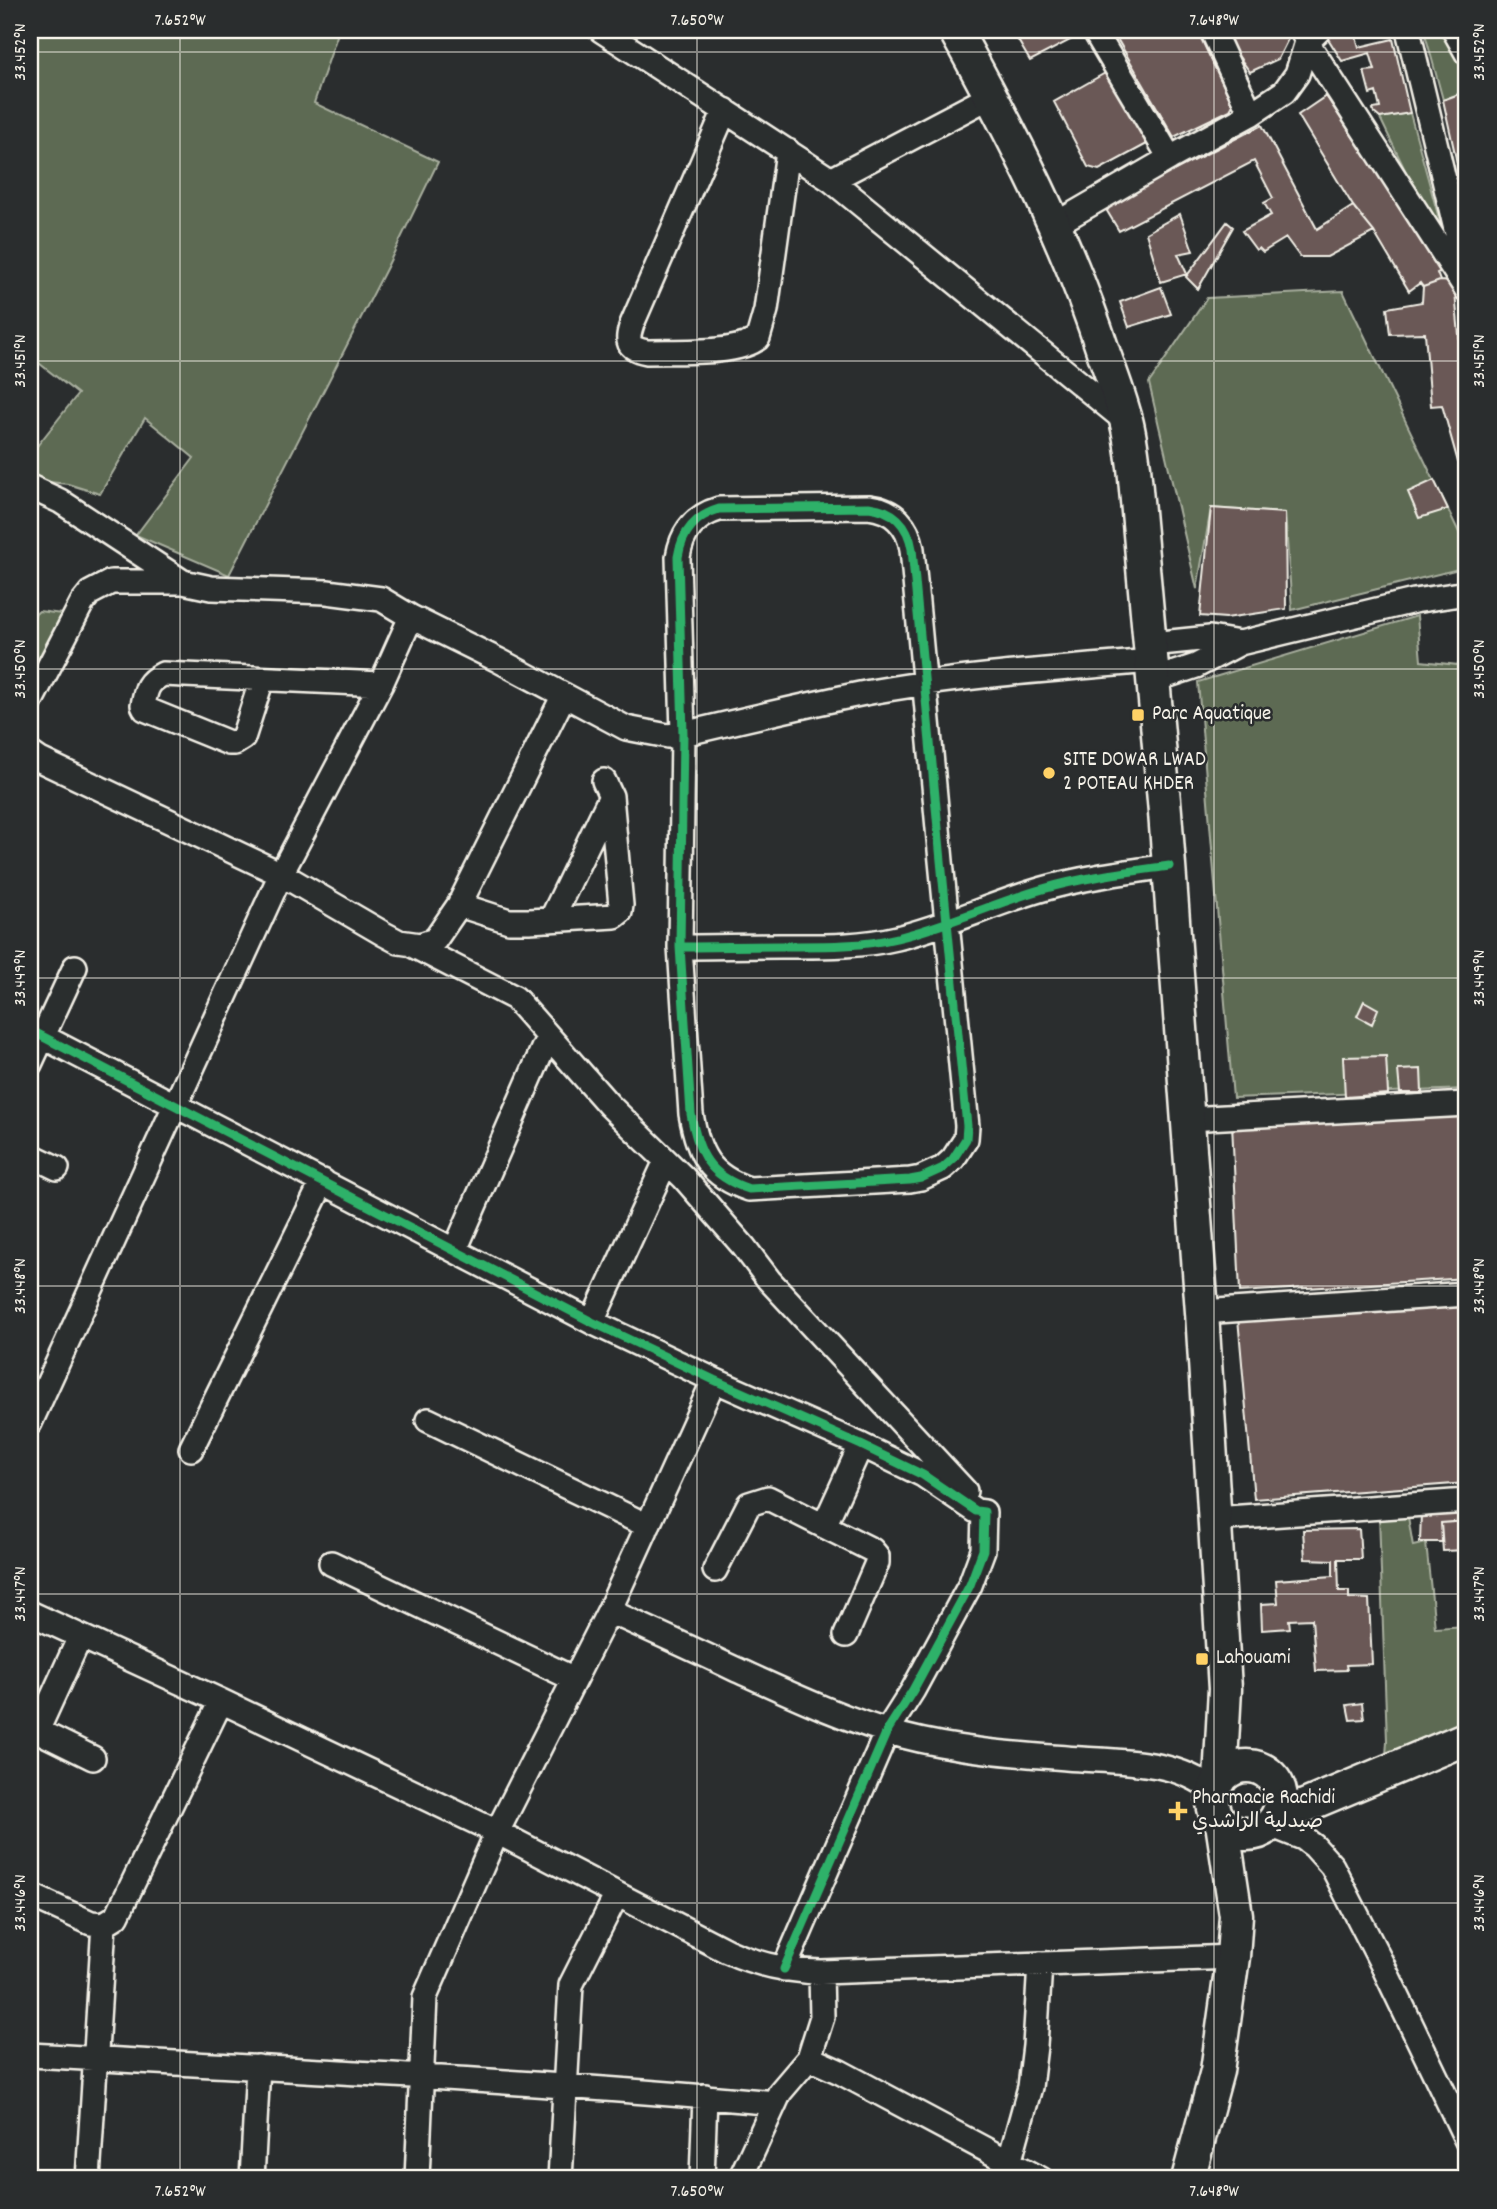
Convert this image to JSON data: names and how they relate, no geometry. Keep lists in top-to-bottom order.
{
  "places": {
    "transit": ["Parc Aquatique", "Lahouami"],
    "other": ["SITE DOWAR LWAD 2 POTEAU KHDER"],
    "health": ["Pharmacie Rachidi صيدلية الراشدي"]
  },
  "coordinates": [
    "7.652°W",
    "7.650°W",
    "7.648°W",
    "33.452°N",
    "33.451°N",
    "33.450°N",
    "33.449°N",
    "33.448°N",
    "33.447°N",
    "33.446°N"
  ]
}
